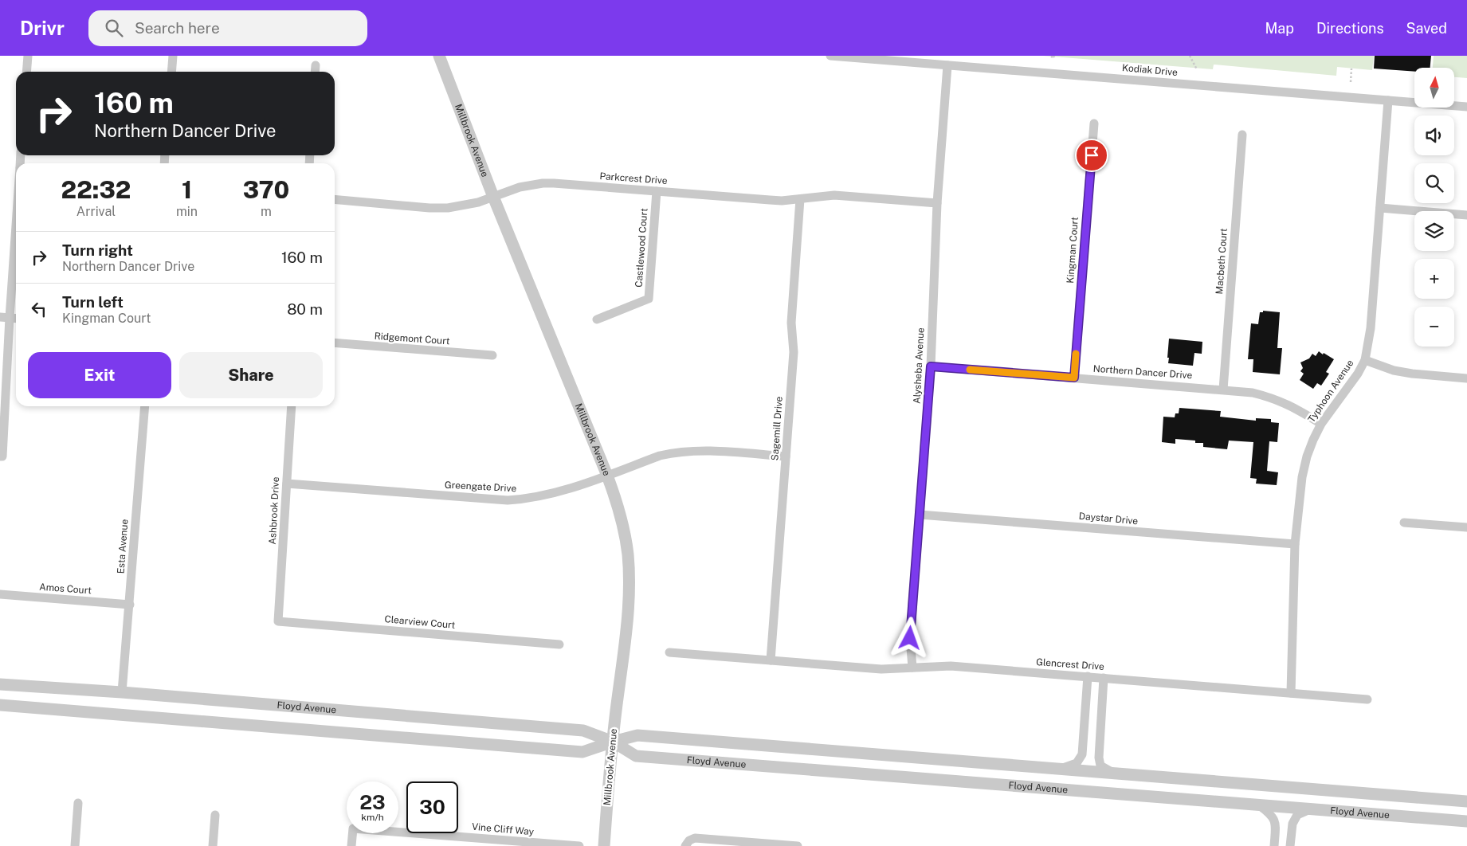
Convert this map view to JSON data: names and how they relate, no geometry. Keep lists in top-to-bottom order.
{
  "streets": {
    "street": [
      "Kodiak Drive",
      "Millbrook Avenue",
      "Parkcrest Drive",
      "Castlewood Court",
      "Kingman Court",
      "Macbeth Court",
      "Ridgemont Court",
      "Alysheba Avenue",
      "Northern Dancer Drive",
      "Typhoon Avenue",
      "Sagemill Drive",
      "Greengate Drive",
      "Ashbrook Drive",
      "Daystar Drive",
      "Esta Avenue",
      "Amos Court",
      "Clearview Court",
      "Glencrest Drive",
      "Floyd Avenue",
      "Vine Cliff Way"
    ]
  },
  "crossings": [
    ["Kodiak Drive", "Alysheba Avenue"],
    ["Kodiak Drive", "Typhoon Avenue"],
    ["Millbrook Avenue", "Parkcrest Drive"],
    ["Millbrook Avenue", "Greengate Drive"],
    ["Millbrook Avenue", "Floyd Avenue"],
    ["Parkcrest Drive", "Castlewood Court"],
    ["Parkcrest Drive", "Alysheba Avenue"],
    ["Parkcrest Drive", "Sagemill Drive"],
    ["Kingman Court", "Northern Dancer Drive"],
    ["Macbeth Court", "Northern Dancer Drive"],
    ["Alysheba Avenue", "Northern Dancer Drive"],
    ["Alysheba Avenue", "Daystar Drive"],
    ["Alysheba Avenue", "Glencrest Drive"],
    ["Northern Dancer Drive", "Typhoon Avenue"],
    ["Typhoon Avenue", "Daystar Drive"],
    ["Typhoon Avenue", "Glencrest Drive"],
    ["Sagemill Drive", "Greengate Drive"],
    ["Sagemill Drive", "Glencrest Drive"],
    ["Greengate Drive", "Ashbrook Drive"],
    ["Ashbrook Drive", "Clearview Court"],
    ["Esta Avenue", "Amos Court"],
    ["Esta Avenue", "Floyd Avenue"]
  ],
  "north": "top",
  "page": {
    "header": "Drivr",
    "search": "Search here",
    "nav": ["Map", "Directions", "Saved"],
    "map_buttons": ["+", "−"],
    "turn": ["160 m", "Northern Dancer Drive"],
    "eta": [
      "22:32",
      "Arrival",
      "1",
      "min",
      "370",
      "m"
    ],
    "list": [
      {
        "name": "Turn right",
        "note": "Northern Dancer Drive",
        "value": "160 m"
      },
      {
        "name": "Turn left",
        "note": "Kingman Court",
        "value": "80 m"
      }
    ],
    "buttons": ["Exit", "Share"],
    "speed": "23 km/h",
    "limit": "30"
  }
}
